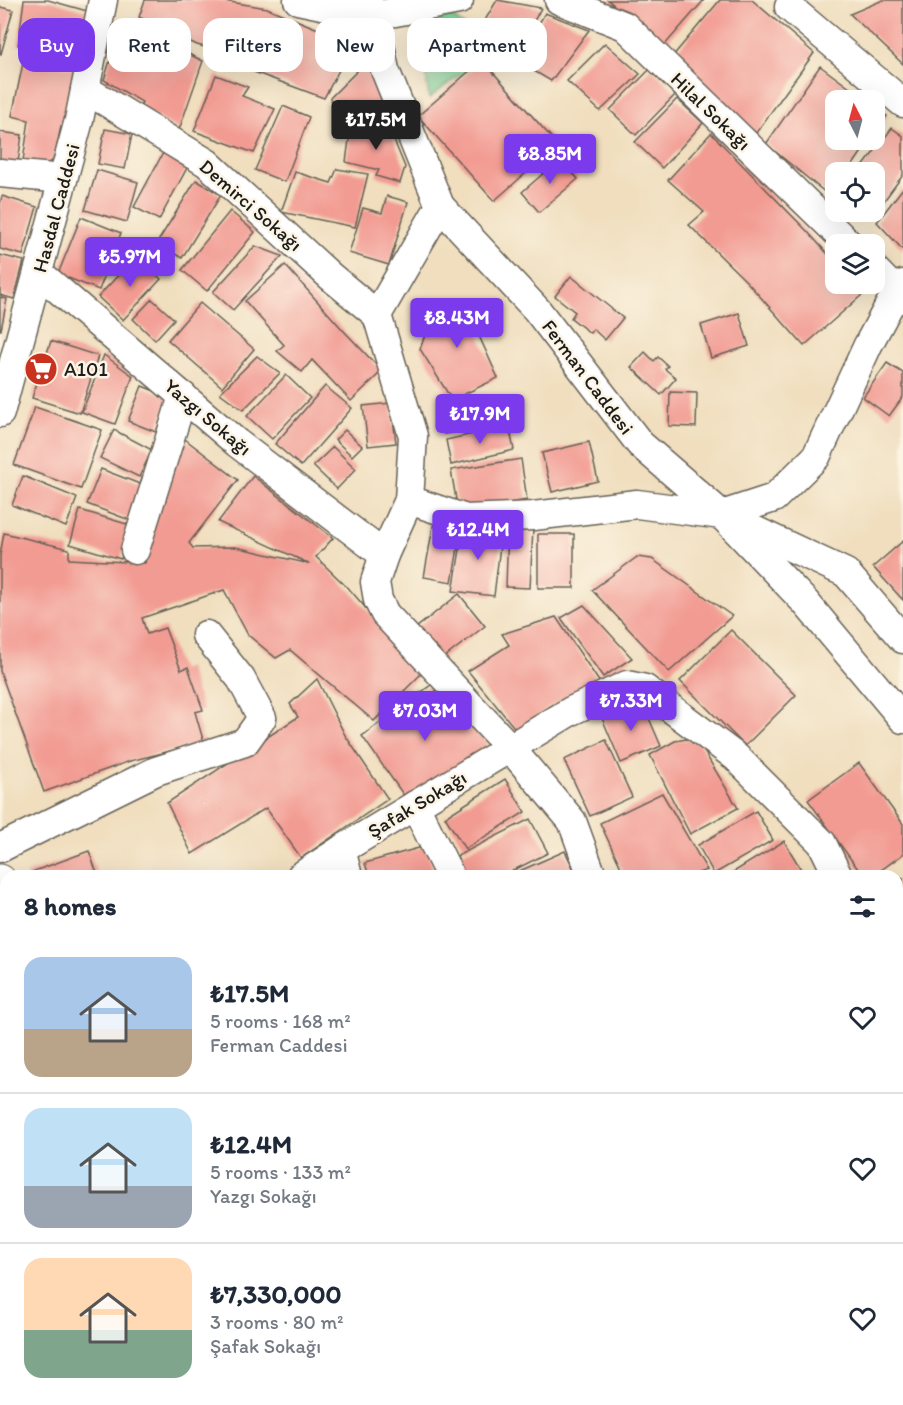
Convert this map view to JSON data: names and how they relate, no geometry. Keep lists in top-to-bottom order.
{
  "streets": {
    "street": [
      "Hilal Sokağı",
      "Demirci Sokağı",
      "Hasdal Caddesi",
      "Ferman Caddesi",
      "Yazgı Sokağı",
      "Şafak Sokağı"
    ]
  },
  "crossings": [
    ["Demirci Sokağı", "Hasdal Caddesi"],
    ["Hasdal Caddesi", "Yazgı Sokağı"]
  ],
  "places": {
    "supermarket": ["A101"]
  },
  "north": "top",
  "page": {
    "chip": [
      "Buy",
      "Rent",
      "Filters",
      "New",
      "Apartment"
    ],
    "price": [
      "₺17.5M",
      "₺8.85M",
      "₺5.97M",
      "₺8.43M",
      "₺17.9M",
      "₺12.4M",
      "₺7.33M",
      "₺7.03M"
    ],
    "heading": "8 homes",
    "list": [
      {
        "name": "₺17.5M",
        "note": "5 rooms · 168 m² · Ferman Caddesi"
      },
      {
        "name": "₺12.4M",
        "note": "5 rooms · 133 m² · Yazgı Sokağı"
      },
      {
        "name": "₺7,330,000",
        "note": "3 rooms · 80 m² · Şafak Sokağı"
      }
    ]
  }
}
